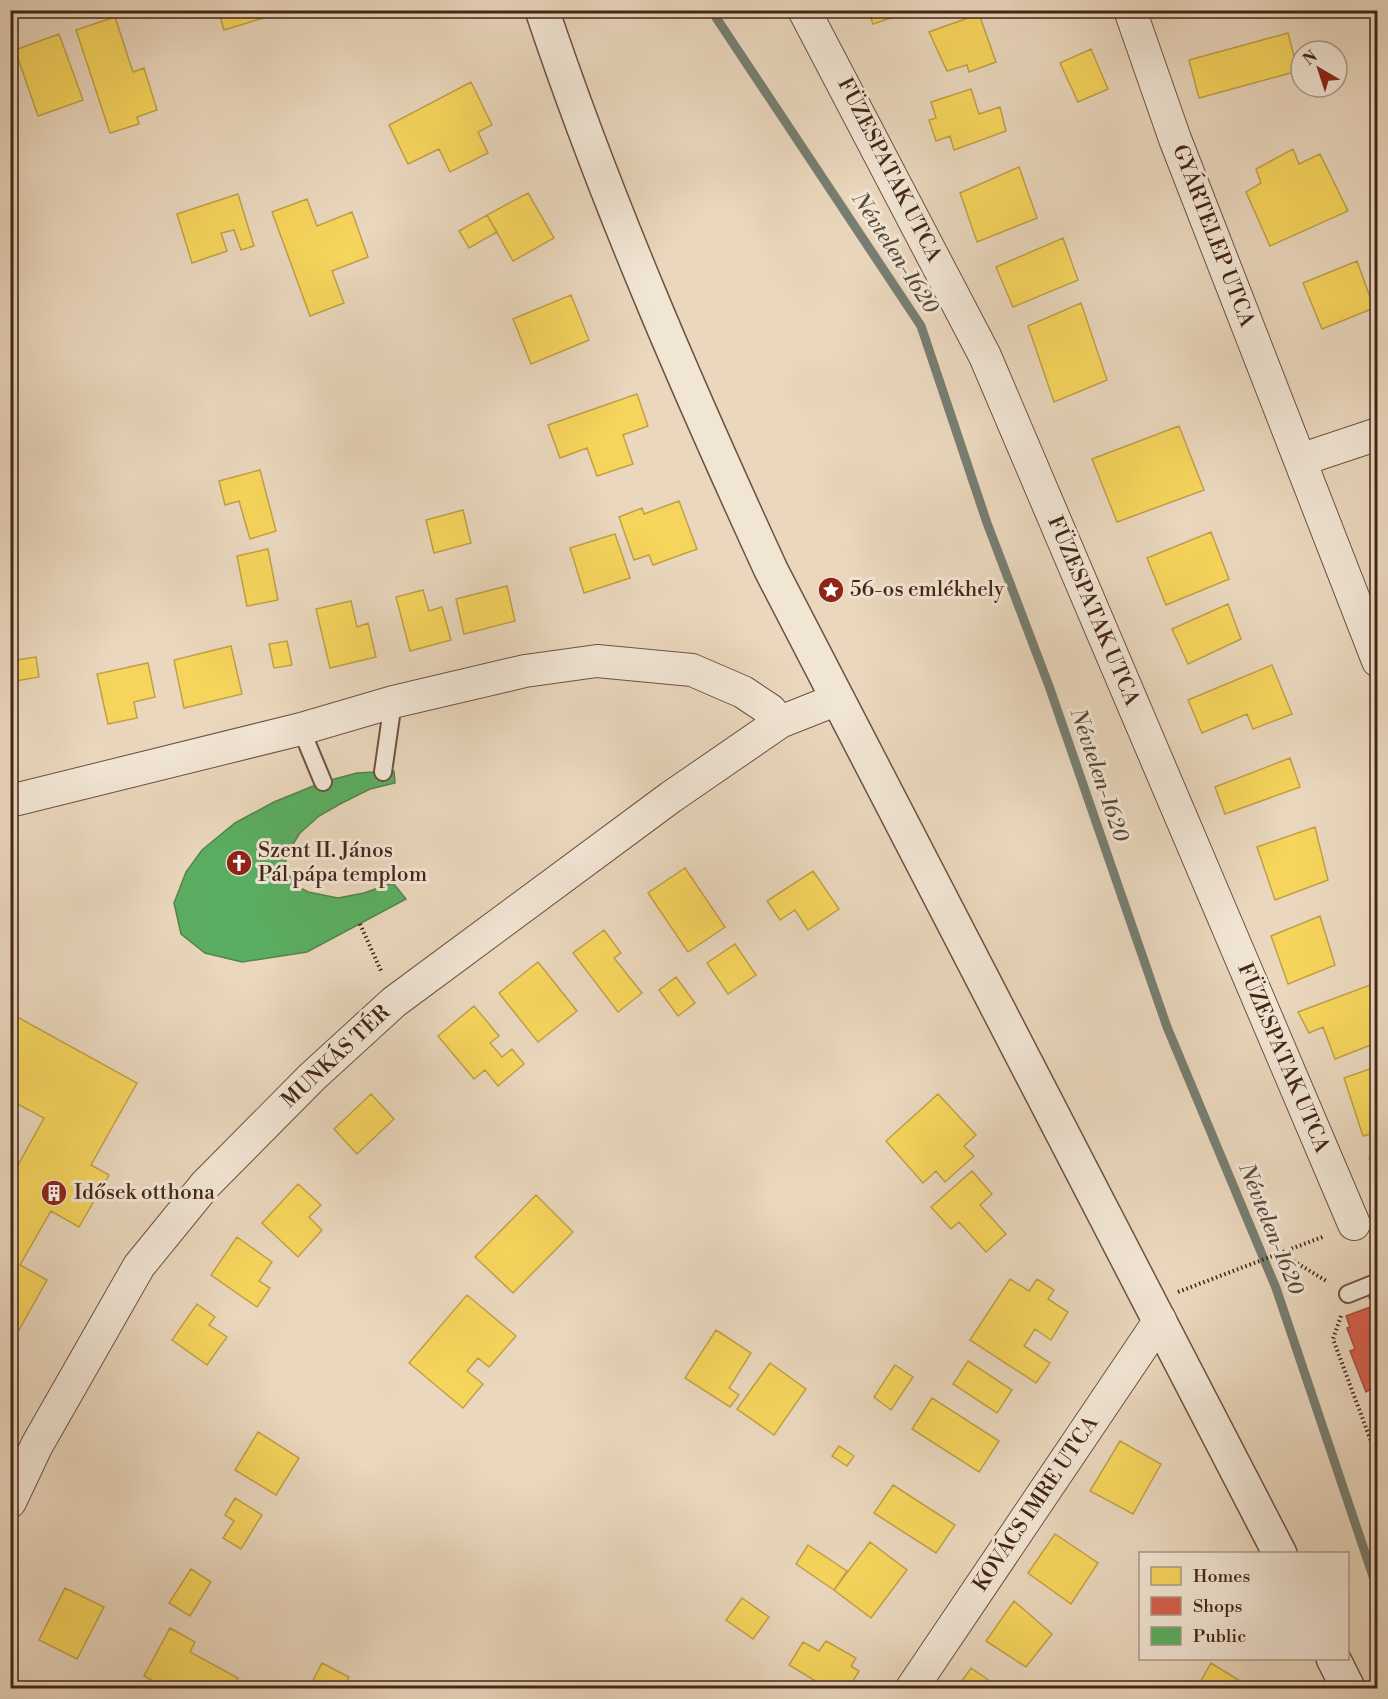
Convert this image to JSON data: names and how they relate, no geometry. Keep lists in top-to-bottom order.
{
  "streets": {
    "street": [
      "FÜZESPATAK UTCA",
      "GYÁRTELEP UTCA",
      "MUNKÁS TÉR",
      "KOVÁCS IMRE UTCA"
    ]
  },
  "water": ["Névtelen-1620"],
  "places": {
    "place": ["56-os emlékhely"],
    "church": ["Szent II. János Pál pápa templom"],
    "building": ["Idősek otthona"]
  },
  "legend": ["Homes", "Shops", "Public"],
  "north": "top left"
}
